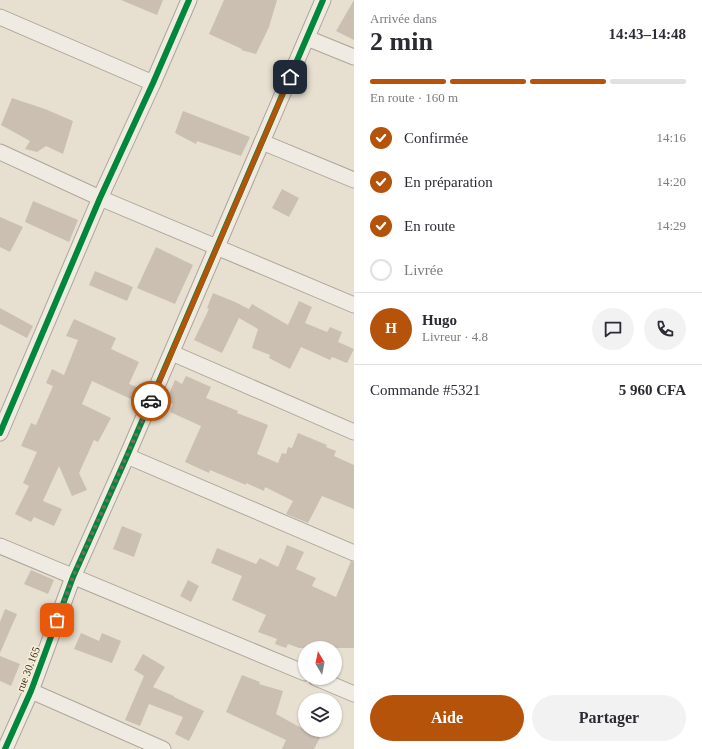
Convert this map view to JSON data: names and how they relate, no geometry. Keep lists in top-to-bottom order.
{
  "streets": {
    "street": ["rue 30.165"]
  },
  "north": "top",
  "page": {
    "heading": ["2 min", "Arrivée dans", "14:43–14:48"],
    "panel": [
      "Hugo",
      "Livreur · 4.8",
      "Commande #5321",
      "5 960 CFA"
    ],
    "bar": "En route · 160 m",
    "list": [
      ["Confirmée", "14:16"],
      ["En préparation", "14:20"],
      ["En route", "14:29"],
      "Livrée"
    ],
    "round": "H",
    "buttons": ["Aide", "Partager"]
  }
}
